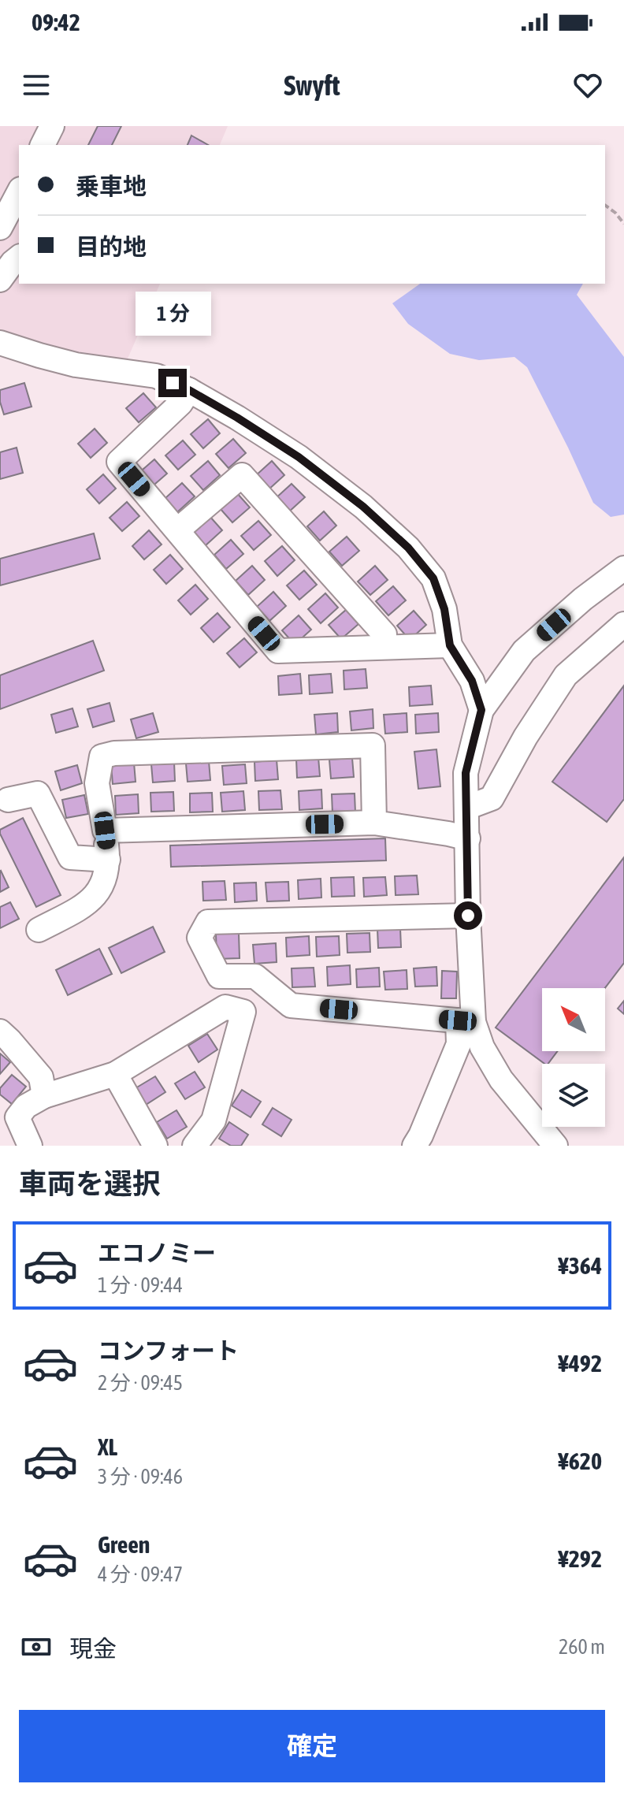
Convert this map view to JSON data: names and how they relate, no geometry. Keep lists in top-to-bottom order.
{
  "north": "top left",
  "page": {
    "status": "09:42",
    "header": "Swyft",
    "banner": ["乗車地", "目的地"],
    "bubble": "1 分",
    "heading": "車両を選択",
    "list": [
      {
        "name": "エコノミー",
        "note": "1 分 · 09:44",
        "value": "¥364"
      },
      {
        "name": "コンフォート",
        "note": "2 分 · 09:45",
        "value": "¥492"
      },
      {
        "name": "XL",
        "note": "3 分 · 09:46",
        "value": "¥620"
      },
      {
        "name": "Green",
        "note": "4 分 · 09:47",
        "value": "¥292"
      }
    ],
    "pay": ["現金", "260 m"],
    "buttons": "確定"
  }
}
